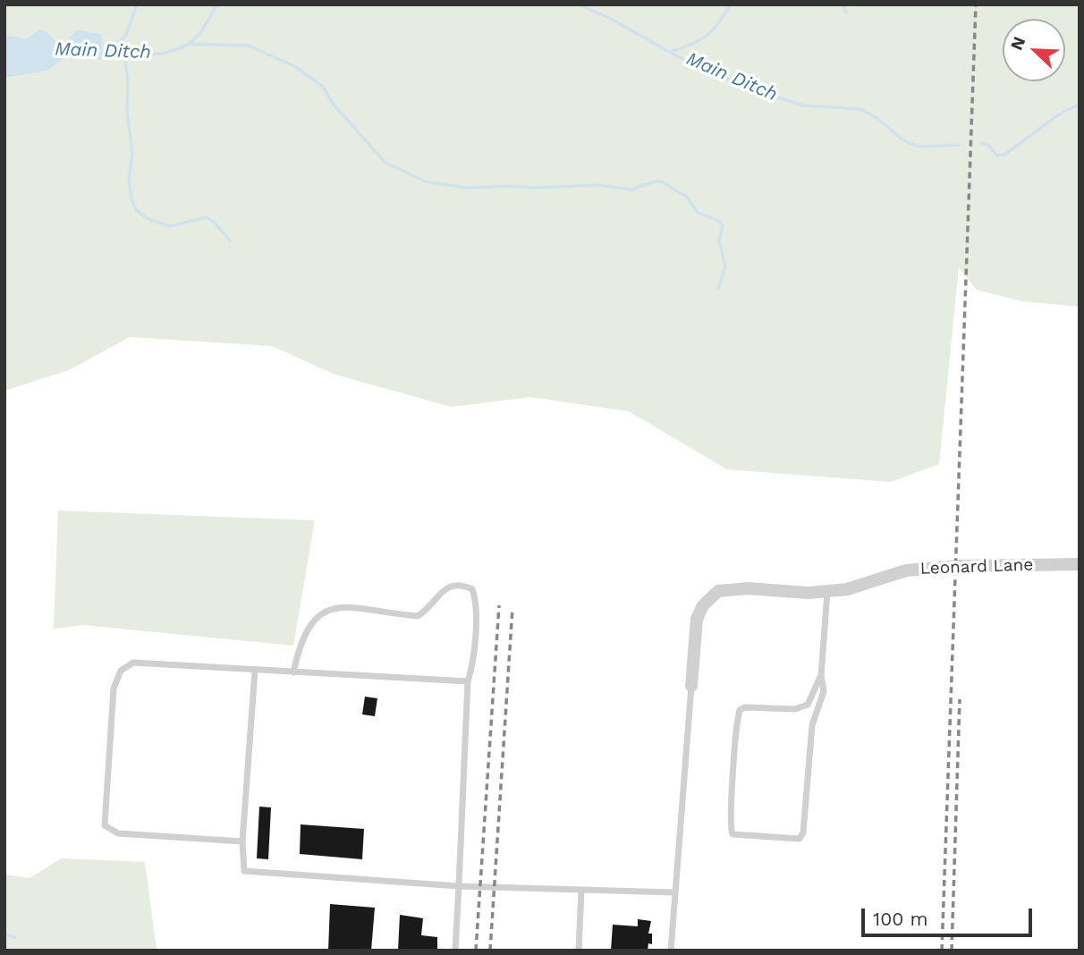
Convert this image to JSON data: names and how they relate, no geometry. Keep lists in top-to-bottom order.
{
  "streets": {
    "street": ["Leonard Lane"]
  },
  "water": ["Main Ditch"],
  "scale_bar": "100 m",
  "north": "top left"
}
